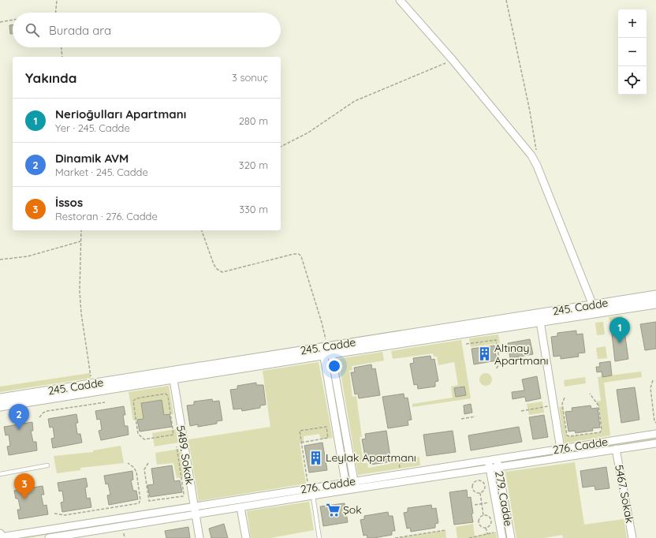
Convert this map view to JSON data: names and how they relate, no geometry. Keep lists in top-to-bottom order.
{
  "streets": {
    "street": [
      "245. Cadde",
      "276. Cadde",
      "5489. Sokak",
      "5467. Sokak",
      "279. Cadde"
    ]
  },
  "crossings": [
    ["245. Cadde", "5489. Sokak"],
    ["276. Cadde", "5489. Sokak"],
    ["276. Cadde", "5467. Sokak"],
    ["276. Cadde", "279. Cadde"]
  ],
  "places": {
    "building": ["Altınay Apartmanı", "Leylak Apartmanı"],
    "supermarket": ["Şok"]
  },
  "page": {
    "map_buttons": ["+", "−"],
    "search": "Burada ara",
    "heading": ["Yakında", "3 sonuç"],
    "list": [
      {
        "mark": "1",
        "name": "Nerioğulları Apartmanı",
        "note": "Yer · 245. Cadde",
        "value": "280 m"
      },
      {
        "mark": "2",
        "name": "Dinamik AVM",
        "note": "Market · 245. Cadde",
        "value": "320 m"
      },
      {
        "mark": "3",
        "name": "İssos",
        "note": "Restoran · 276. Cadde",
        "value": "330 m"
      }
    ],
    "pins": ["1", "2", "3"]
  }
}
